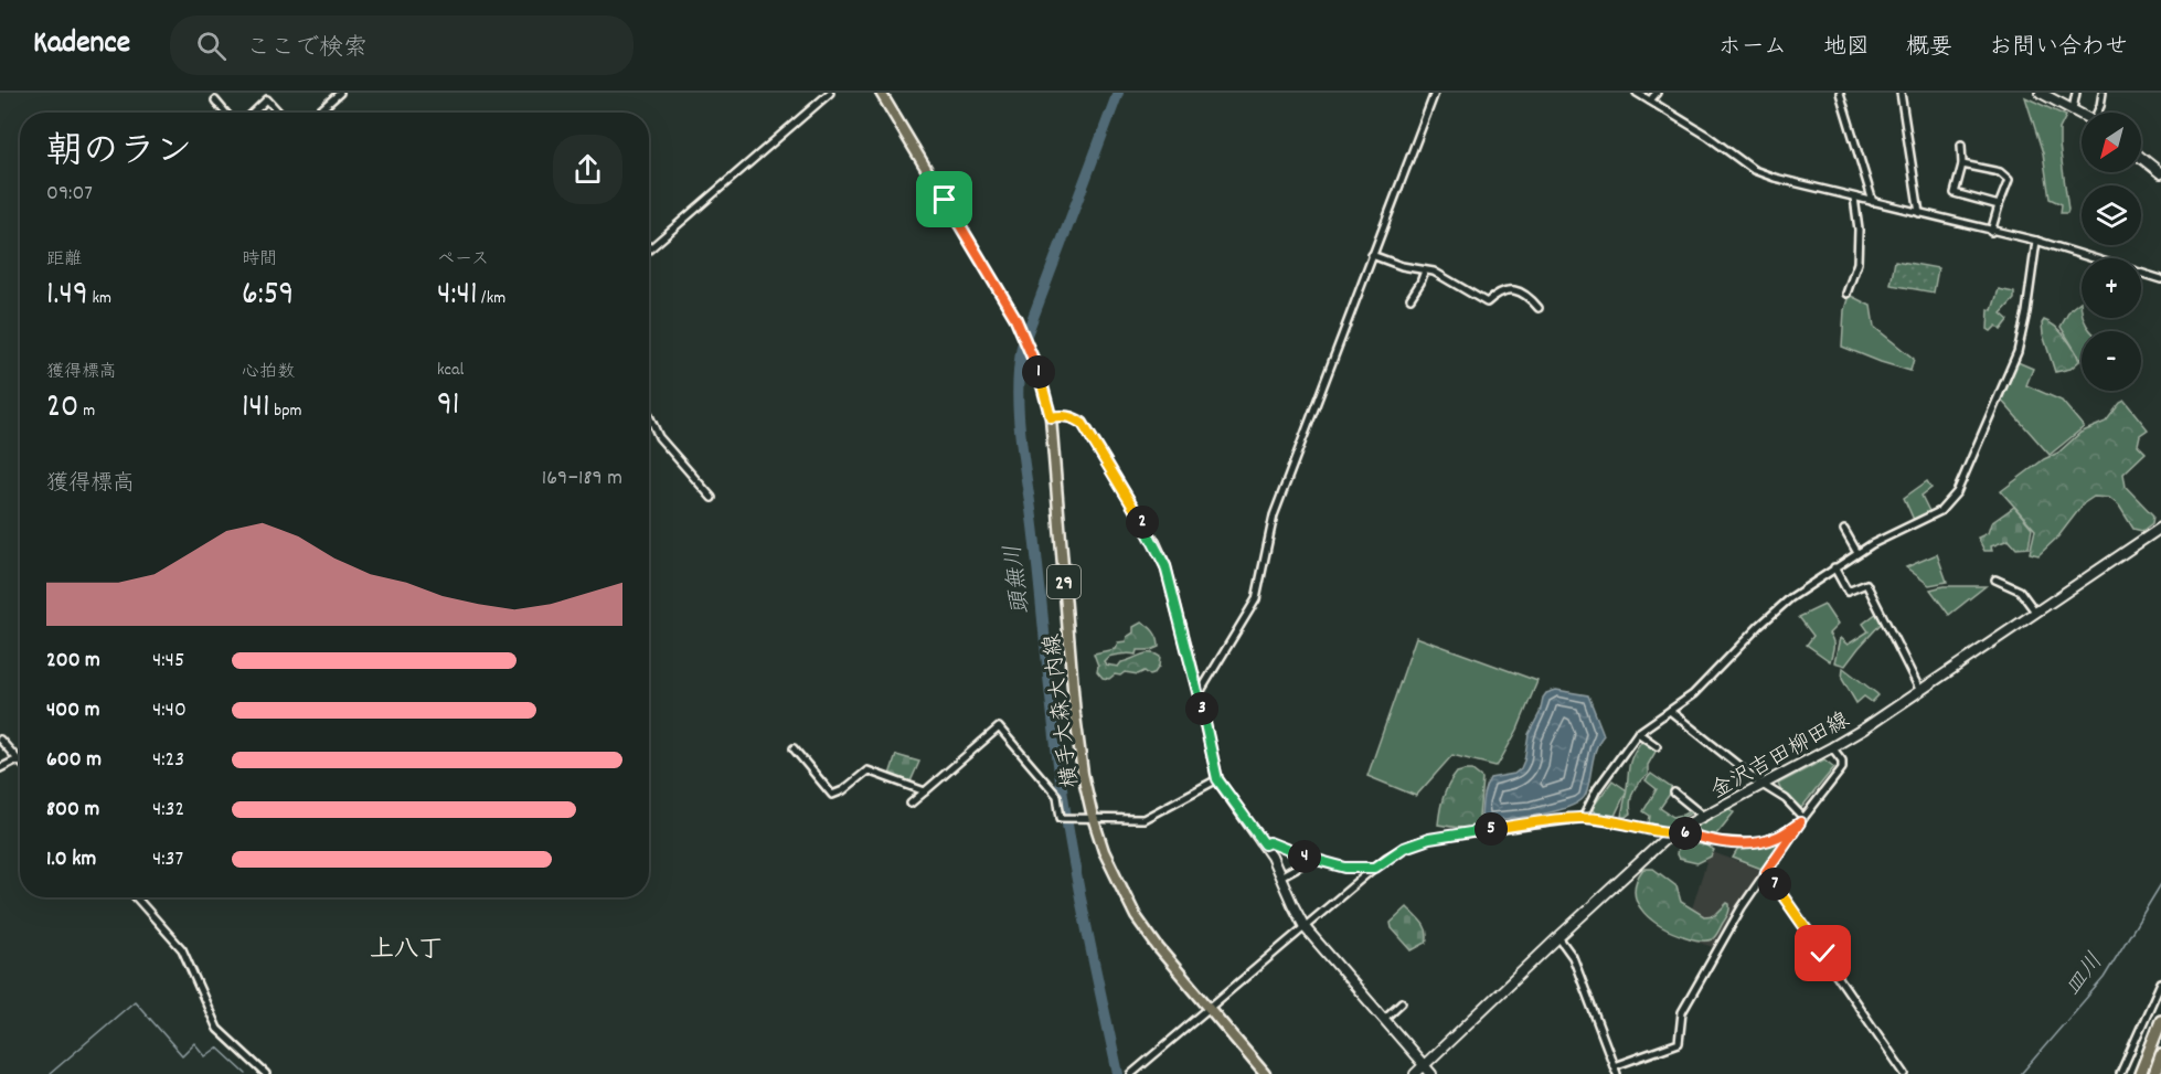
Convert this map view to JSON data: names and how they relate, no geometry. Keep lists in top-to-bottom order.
{
  "streets": {
    "main road": ["29", "横手大森大内線", "金沢吉田柳田線"]
  },
  "districts": ["上八丁"],
  "water": ["頭無川", "皿川"],
  "north": "bottom left",
  "page": {
    "header": "Kadence",
    "search": "ここで検索",
    "nav": [
      "ホーム",
      "地図",
      "概要",
      "お問い合わせ"
    ],
    "map_buttons": ["+", "−"],
    "heading": ["朝のラン", "09:07"],
    "stats": [
      ["距離", "1.49 km"],
      ["時間", "6:59"],
      ["ペース", "4:41 /km"],
      ["獲得標高", "20 m"],
      ["心拍数", "141 bpm"],
      ["kcal", "91"]
    ],
    "pins": [
      "1",
      "2",
      "3",
      "5",
      "6",
      "4",
      "7"
    ],
    "chart": ["獲得標高", "169–189 m"],
    "list": [
      {
        "name": "200 m",
        "note": "4:45"
      },
      {
        "name": "400 m",
        "note": "4:40"
      },
      {
        "name": "600 m",
        "note": "4:23"
      },
      {
        "name": "800 m",
        "note": "4:32"
      },
      {
        "name": "1.0 km",
        "note": "4:37"
      }
    ]
  }
}
